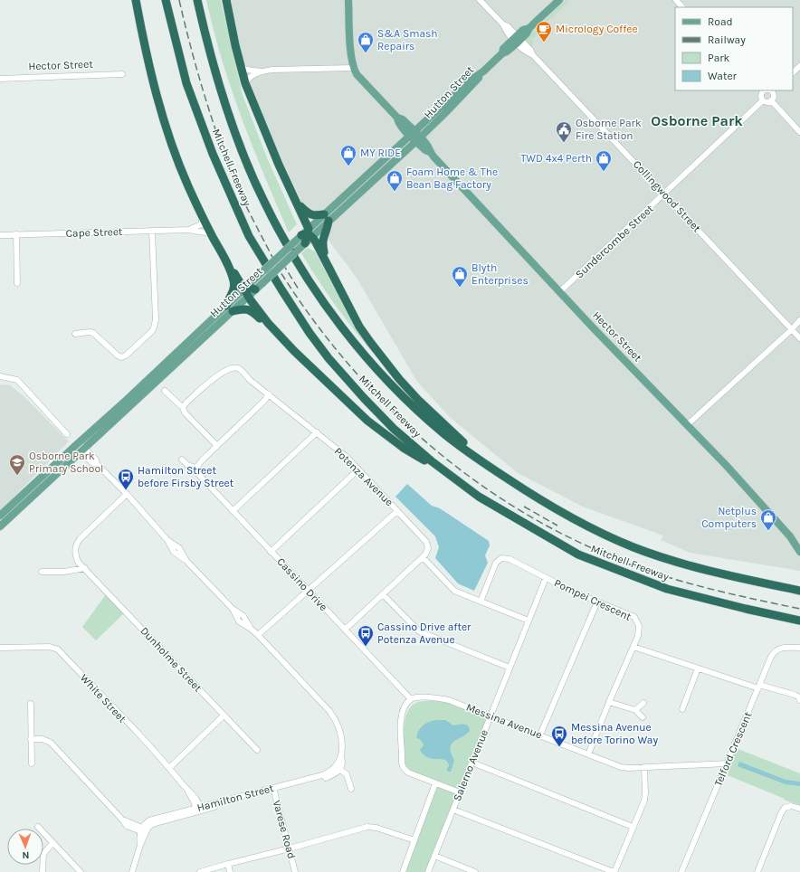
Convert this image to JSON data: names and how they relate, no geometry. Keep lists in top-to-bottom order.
{
  "streets": {
    "highway": ["Mitchell Freeway"],
    "main road": ["Hector Street", "Hutton Street"],
    "street": [
      "Collingwood Street",
      "Cape Street",
      "Sundercombe Street",
      "Potenza Avenue",
      "Cassino Drive",
      "Pompei Crescent",
      "Dunholme Street",
      "White Street",
      "Messina Avenue",
      "Telford Crescent",
      "Salerno Avenue",
      "Hamilton Street",
      "Varese Road"
    ]
  },
  "crossings": [
    ["Hector Street", "Hutton Street"],
    ["Hector Street", "Sundercombe Street"],
    ["Hutton Street", "Collingwood Street"],
    ["Hutton Street", "Hamilton Street"],
    ["Collingwood Street", "Sundercombe Street"],
    ["Cassino Drive", "Messina Avenue"],
    ["Pompei Crescent", "Messina Avenue"],
    ["Pompei Crescent", "Salerno Avenue"],
    ["Dunholme Street", "Hamilton Street"],
    ["White Street", "Hamilton Street"],
    ["Messina Avenue", "Telford Crescent"],
    ["Messina Avenue", "Salerno Avenue"],
    ["Hamilton Street", "Varese Road"]
  ],
  "districts": ["Osborne Park"],
  "places": {
    "cafe": ["Micrology Coffee"],
    "shop": [
      "S&A Smash Repairs",
      "MY RIDE",
      "TWD 4x4 Perth",
      "Foam Home & The Bean Bag Factory",
      "Blyth Enterprises",
      "Netplus Computers"
    ],
    "public building": ["Osborne Park Fire Station"],
    "school or university": ["Osborne Park Primary School"],
    "bus stop": ["Hamilton Street before Firsby Street", "Cassino Drive after Potenza Avenue", "Messina Avenue before Torino Way"]
  },
  "legend": [
    "Road",
    "Railway",
    "Park",
    "Water"
  ],
  "north": "bottom"
}
